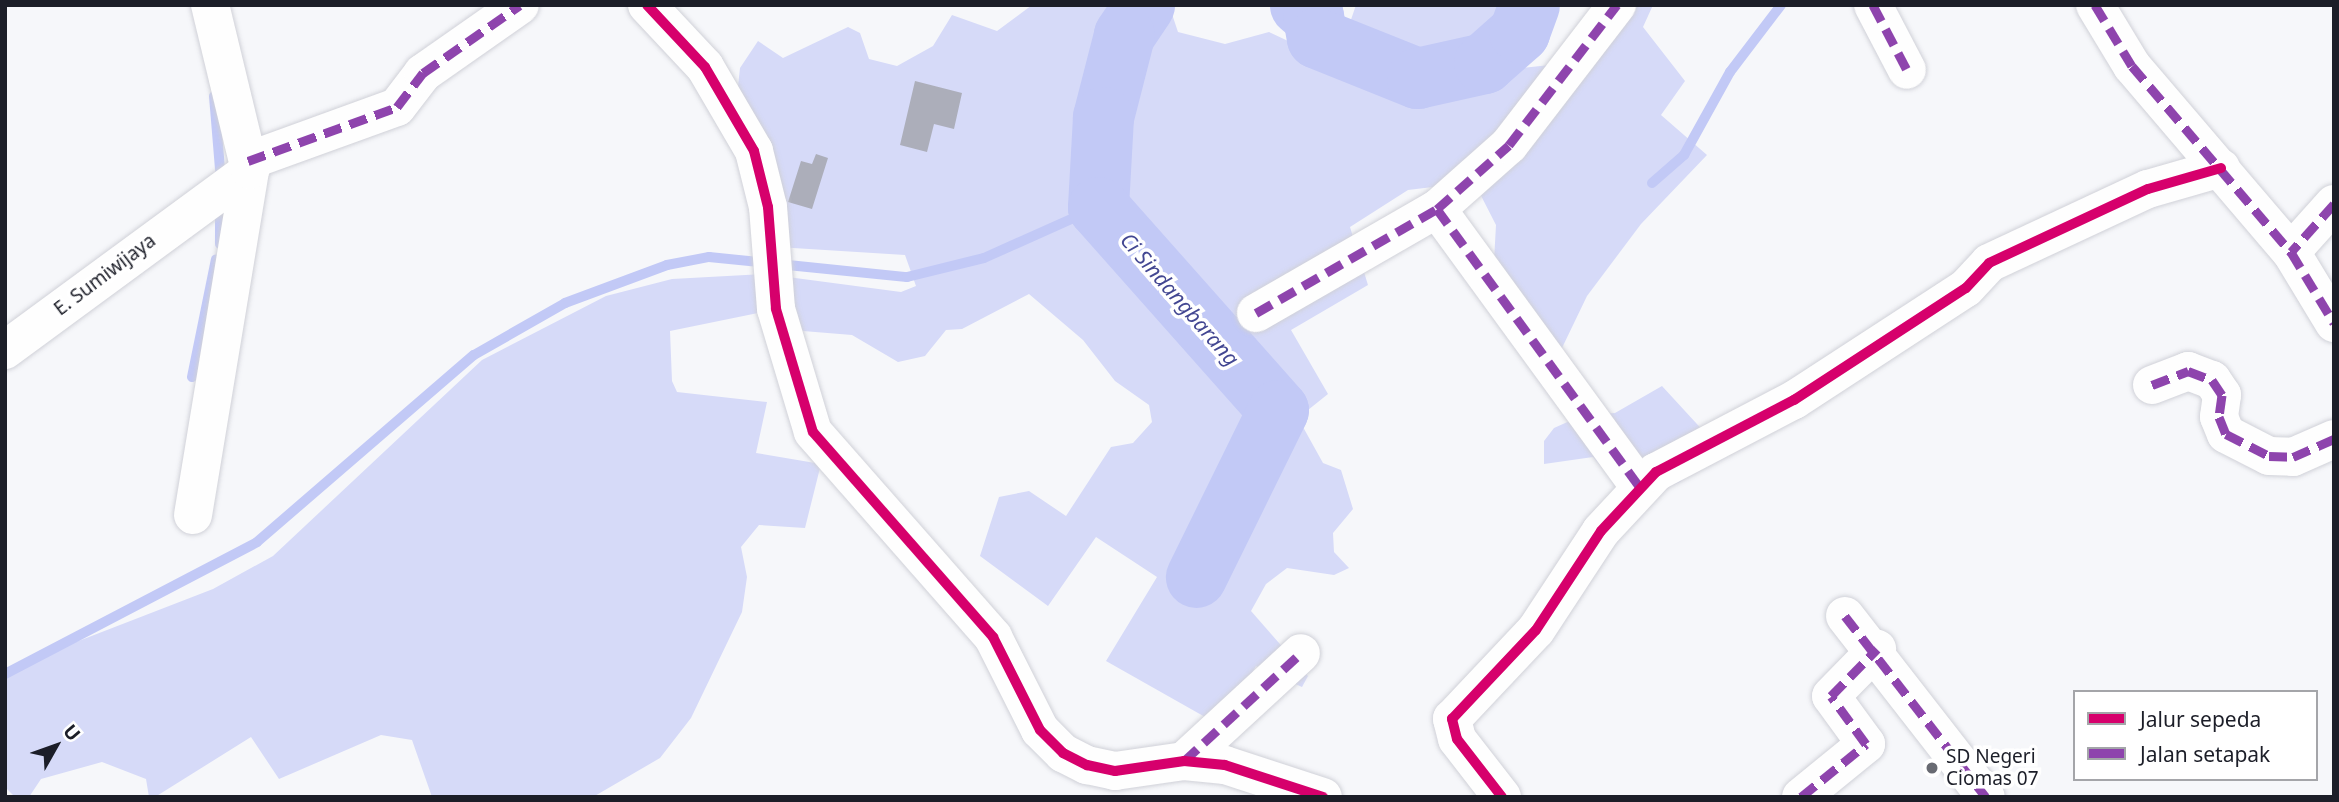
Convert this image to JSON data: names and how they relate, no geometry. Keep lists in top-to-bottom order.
{
  "streets": {
    "street": ["E. Sumiwijaya"]
  },
  "water": ["Ci Sindangbarang"],
  "places": ["SD Negeri Ciomas 07"],
  "legend": ["Jalur sepeda", "Jalan setapak"],
  "north": "top right"
}
